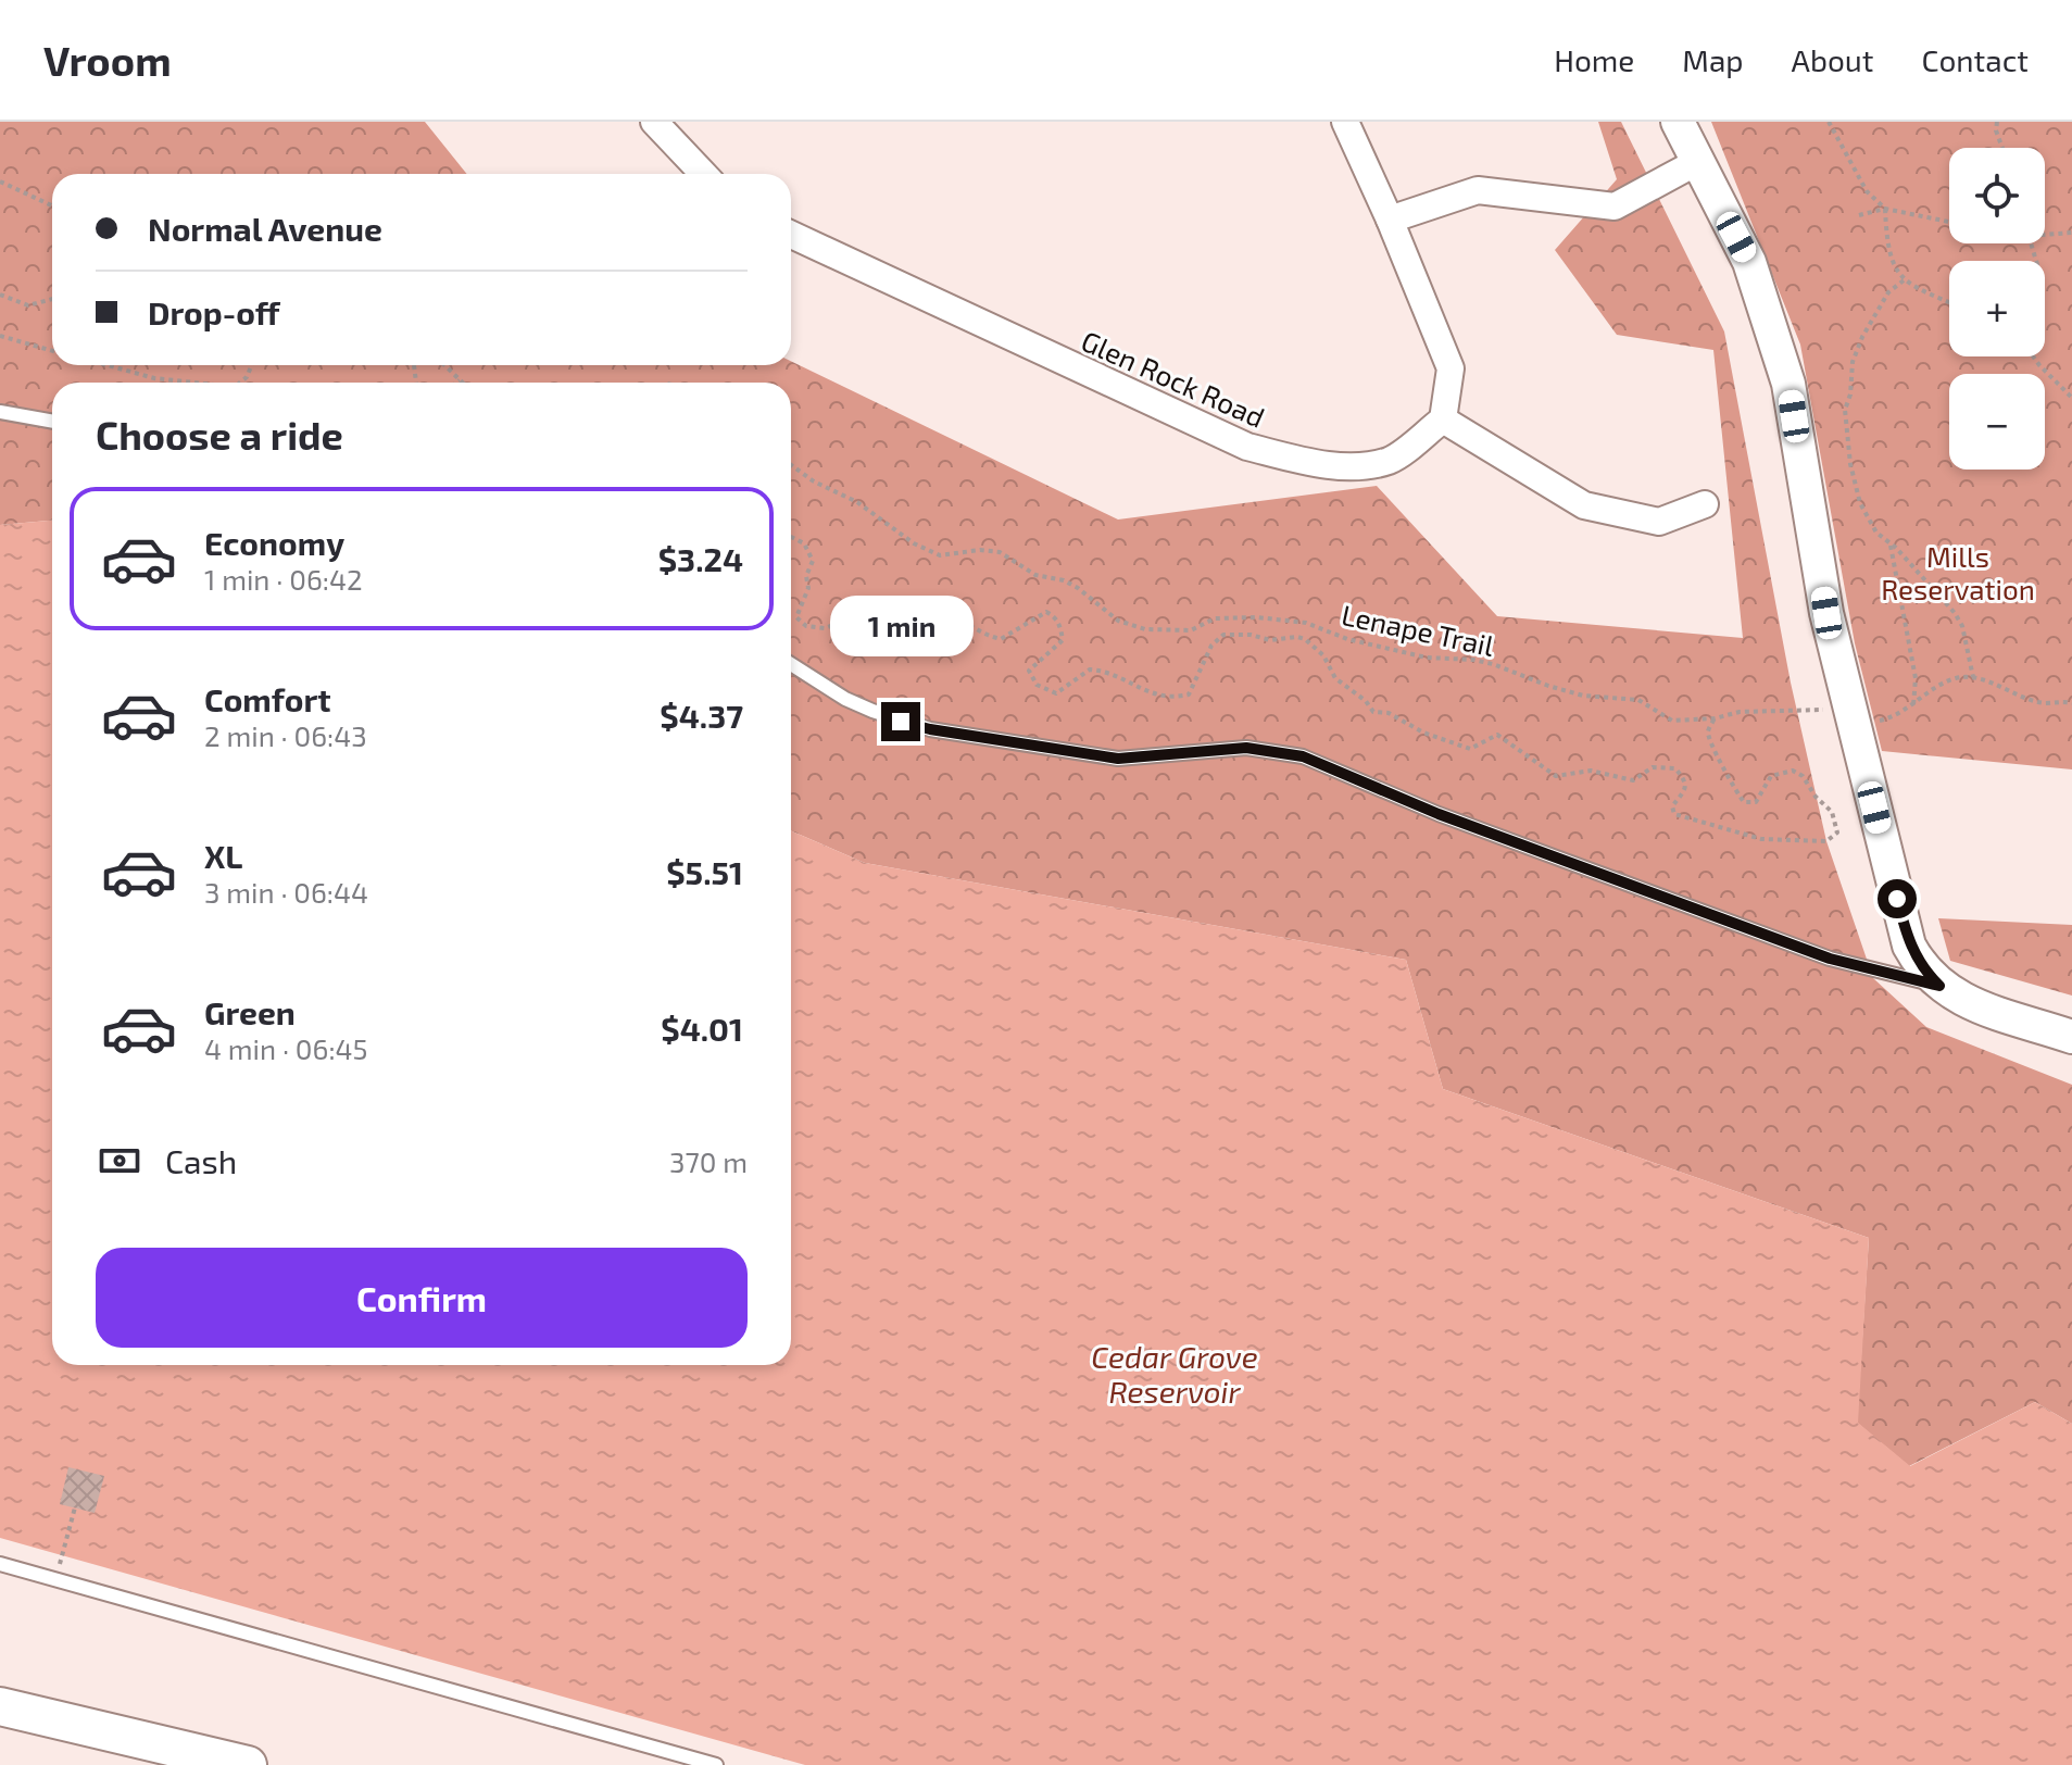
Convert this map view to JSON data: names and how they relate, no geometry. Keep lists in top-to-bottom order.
{
  "streets": {
    "street": ["Glen Rock Road"],
    "path": ["Lenape Trail"]
  },
  "water": ["Cedar Grove Reservoir"],
  "parks": ["Mills Reservation"],
  "page": {
    "header": "Vroom",
    "nav": [
      "Home",
      "Map",
      "About",
      "Contact"
    ],
    "map_buttons": ["+", "−"],
    "banner": ["Normal Avenue", "Drop-off"],
    "heading": "Choose a ride",
    "list": [
      {
        "name": "Economy",
        "note": "1 min · 06:42",
        "value": "$3.24"
      },
      {
        "name": "Comfort",
        "note": "2 min · 06:43",
        "value": "$4.37"
      },
      {
        "name": "XL",
        "note": "3 min · 06:44",
        "value": "$5.51"
      },
      {
        "name": "Green",
        "note": "4 min · 06:45",
        "value": "$4.01"
      }
    ],
    "bubble": "1 min",
    "pay": ["Cash", "370 m"],
    "buttons": "Confirm"
  }
}
